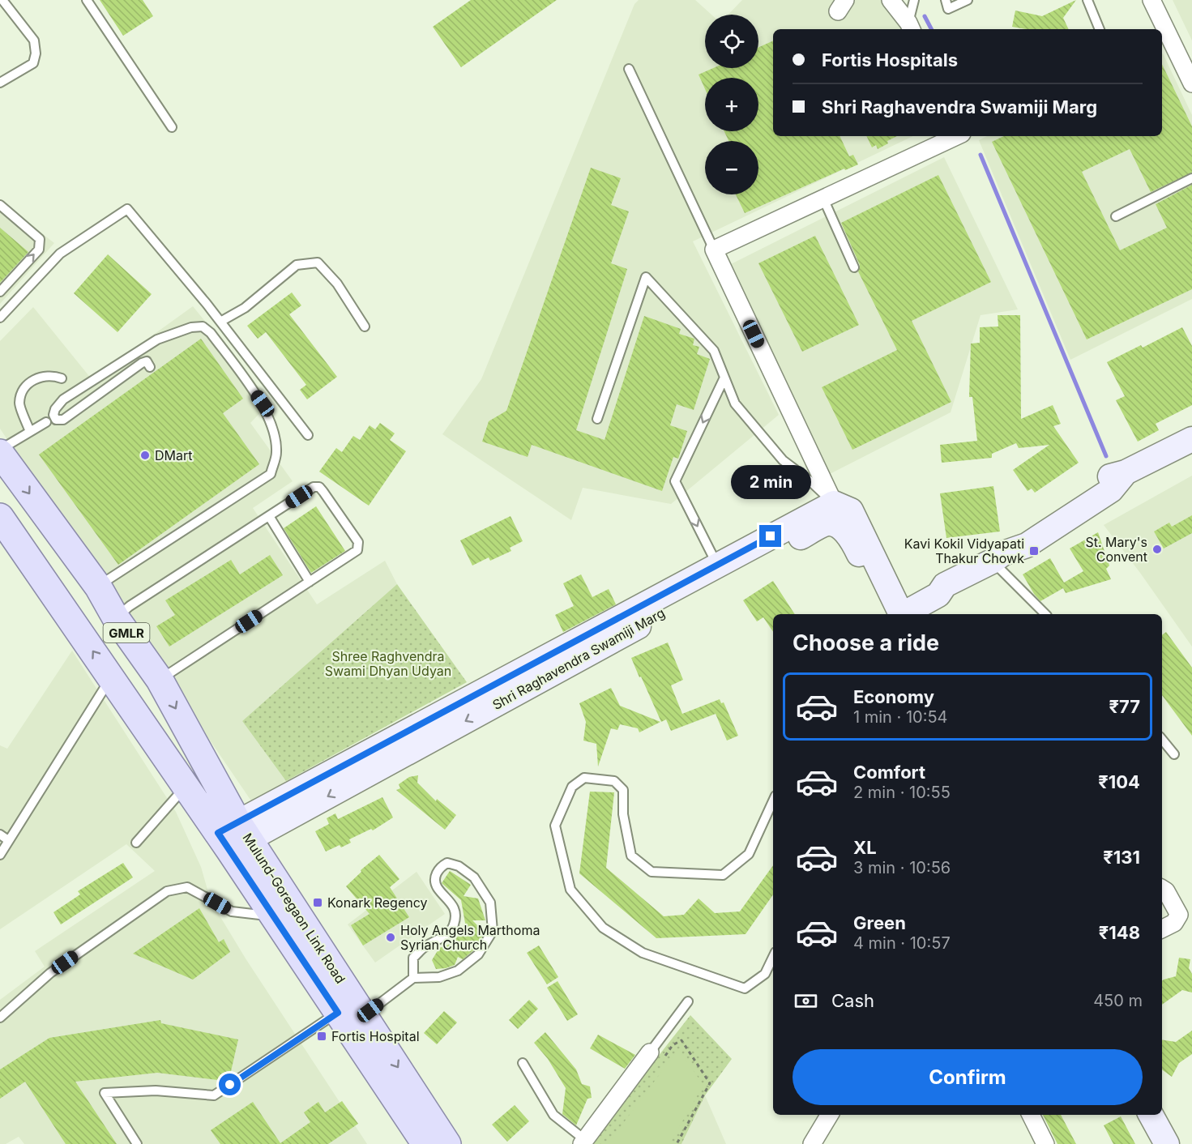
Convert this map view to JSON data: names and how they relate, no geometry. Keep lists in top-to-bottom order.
{
  "streets": {
    "main road": ["GMLR", "Mulund-Goregaon Link Road"],
    "street": ["Shri Raghavendra Swamiji Marg"]
  },
  "crossings": [
    ["Shri Raghavendra Swamiji Marg", "Mulund-Goregaon Link Road"]
  ],
  "parks": ["Shree Raghvendra Swami Dhyan Udyan"],
  "places": {
    "other": ["DMart", "St. Mary's Convent", "Holy Angels Marthoma Syrian Church"],
    "transit": ["Kavi Kokil Vidyapati Thakur Chowk", "Konark Regency", "Fortis Hospital"]
  },
  "page": {
    "map_buttons": ["+", "−"],
    "banner": ["Fortis Hospitals", "Shri Raghavendra Swamiji Marg"],
    "bubble": "2 min",
    "heading": "Choose a ride",
    "list": [
      {
        "name": "Economy",
        "note": "1 min · 10:54",
        "value": "₹77"
      },
      {
        "name": "Comfort",
        "note": "2 min · 10:55",
        "value": "₹104"
      },
      {
        "name": "XL",
        "note": "3 min · 10:56",
        "value": "₹131"
      },
      {
        "name": "Green",
        "note": "4 min · 10:57",
        "value": "₹148"
      }
    ],
    "pay": ["Cash", "450 m"],
    "buttons": "Confirm"
  }
}
